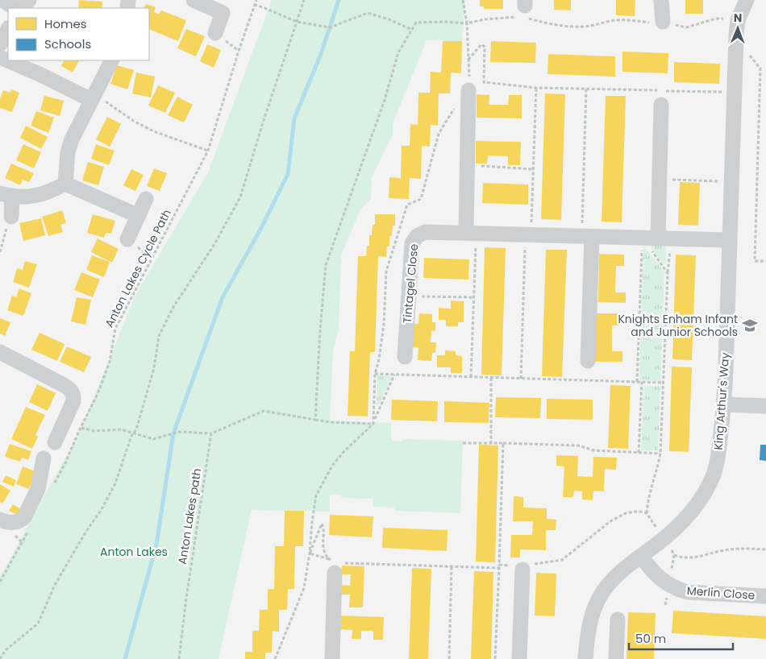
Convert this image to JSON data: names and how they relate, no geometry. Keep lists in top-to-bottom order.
{
  "streets": {
    "street": ["Tintagel Close", "King Arthur's Way", "Merlin Close"],
    "path": ["Anton Lakes Cycle Path", "Anton Lakes path"]
  },
  "crossings": [
    ["Tintagel Close", "King Arthur's Way"],
    ["King Arthur's Way", "Merlin Close"]
  ],
  "parks": ["Anton Lakes"],
  "places": {
    "school or university": ["Knights Enham Infant and Junior Schools"]
  },
  "legend": ["Homes", "Schools"],
  "scale_bar": "50 m",
  "north": "top"
}
